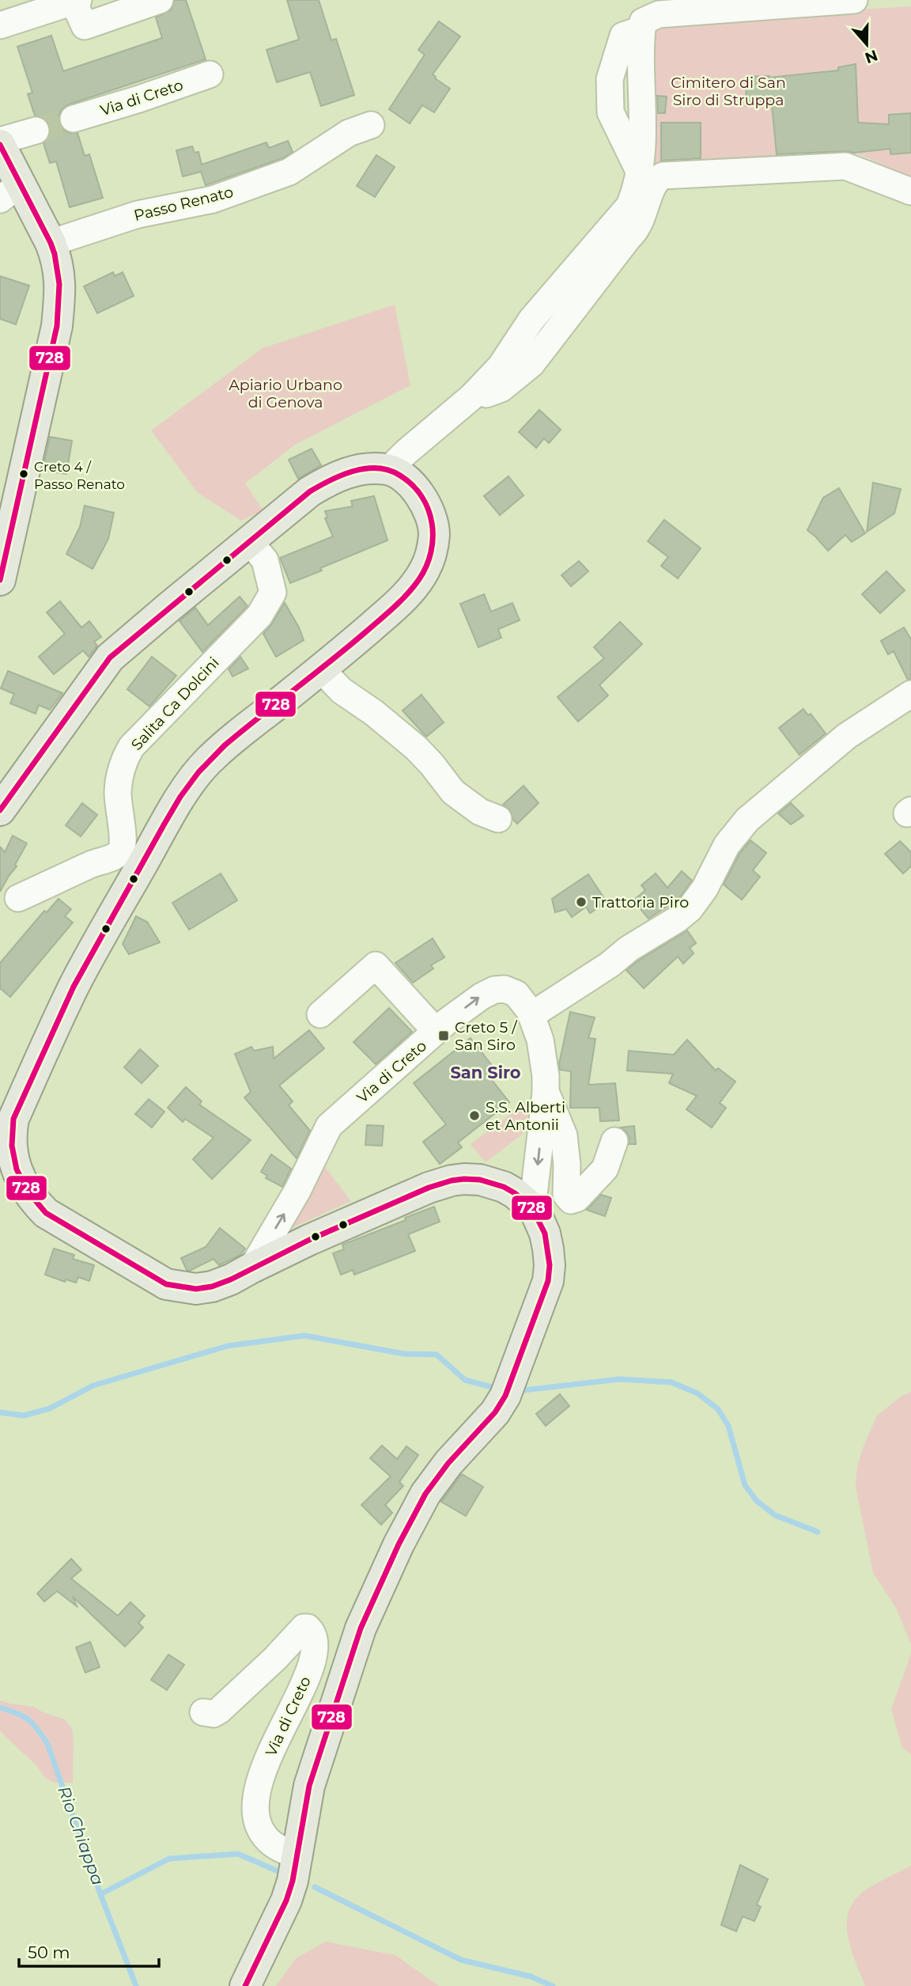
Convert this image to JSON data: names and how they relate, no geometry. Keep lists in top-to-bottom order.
{
  "streets": {
    "street": ["Via di Creto", "Passo Renato", "Salita Ca Dolcini"]
  },
  "districts": ["San Siro"],
  "water": ["Rio Chiappa"],
  "parks": ["Cimitero di San Siro di Struppa", "Apiario Urbano di Genova"],
  "places": {
    "other": ["Creto 4 / Passo Renato", "Trattoria Piro", "S.S. Alberti et Antonii"],
    "transit": ["Creto 5 / San Siro"]
  },
  "lines": ["transit line 728"],
  "scale_bar": "50 m",
  "north": "bottom"
}
